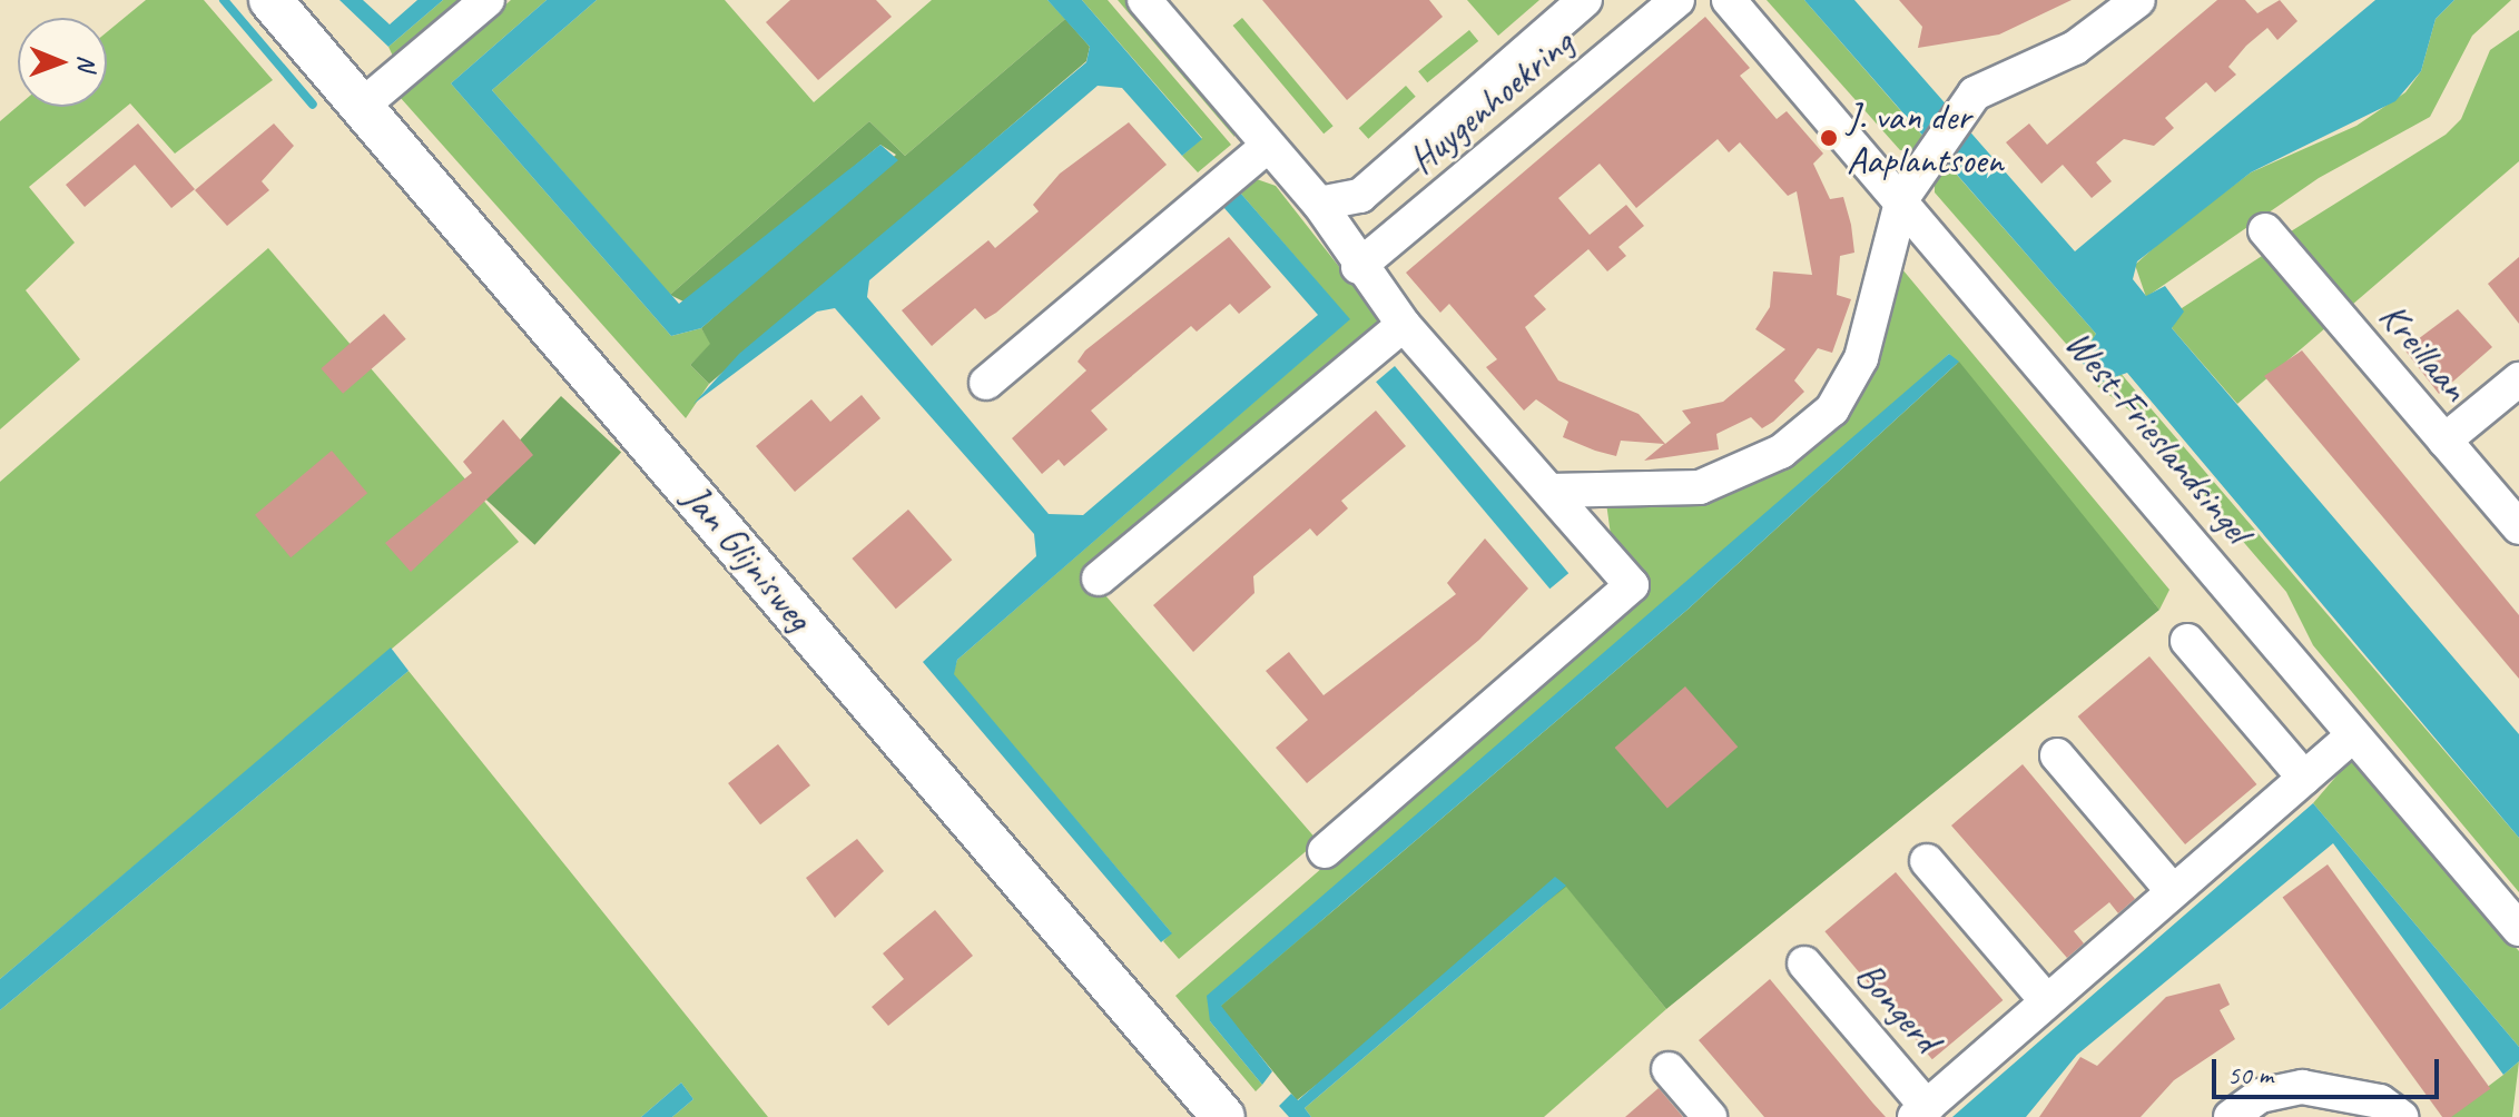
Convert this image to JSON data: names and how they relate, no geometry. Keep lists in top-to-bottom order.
{
  "streets": {
    "street": [
      "Huygenhoekring",
      "Kreillaan",
      "West-Frieslandsingel",
      "Jan Glijnisweg",
      "Bongerd"
    ]
  },
  "crossings": [
    ["West-Frieslandsingel", "Bongerd"]
  ],
  "places": ["J. van der Aaplantsoen"],
  "scale_bar": "50 m",
  "north": "right"
}
